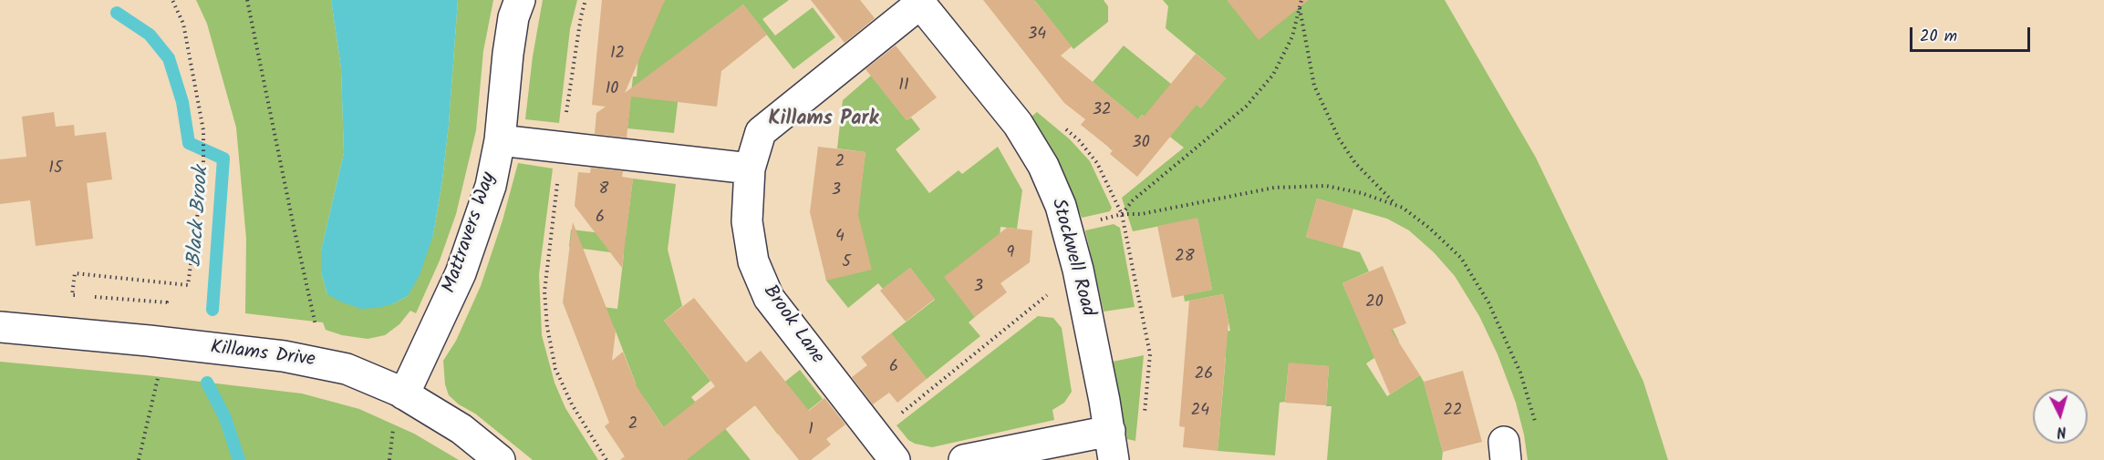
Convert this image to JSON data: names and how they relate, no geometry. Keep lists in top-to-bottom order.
{
  "streets": {
    "street": [
      "Mattravers Way",
      "Stockwell Road",
      "Brook Lane",
      "Killams Drive"
    ]
  },
  "crossings": [
    ["Mattravers Way", "Killams Drive"],
    ["Stockwell Road", "Brook Lane"]
  ],
  "districts": ["Killams Park"],
  "water": ["Black Brook"],
  "house_numbers": [
    "34",
    "12",
    "11",
    "10",
    "32",
    "30",
    "2",
    "15",
    "8",
    "3",
    "6",
    "4",
    "9",
    "28",
    "5",
    "3",
    "20",
    "6",
    "26",
    "24",
    "22",
    "2",
    "1"
  ],
  "scale_bar": "20 m",
  "north": "bottom"
}
